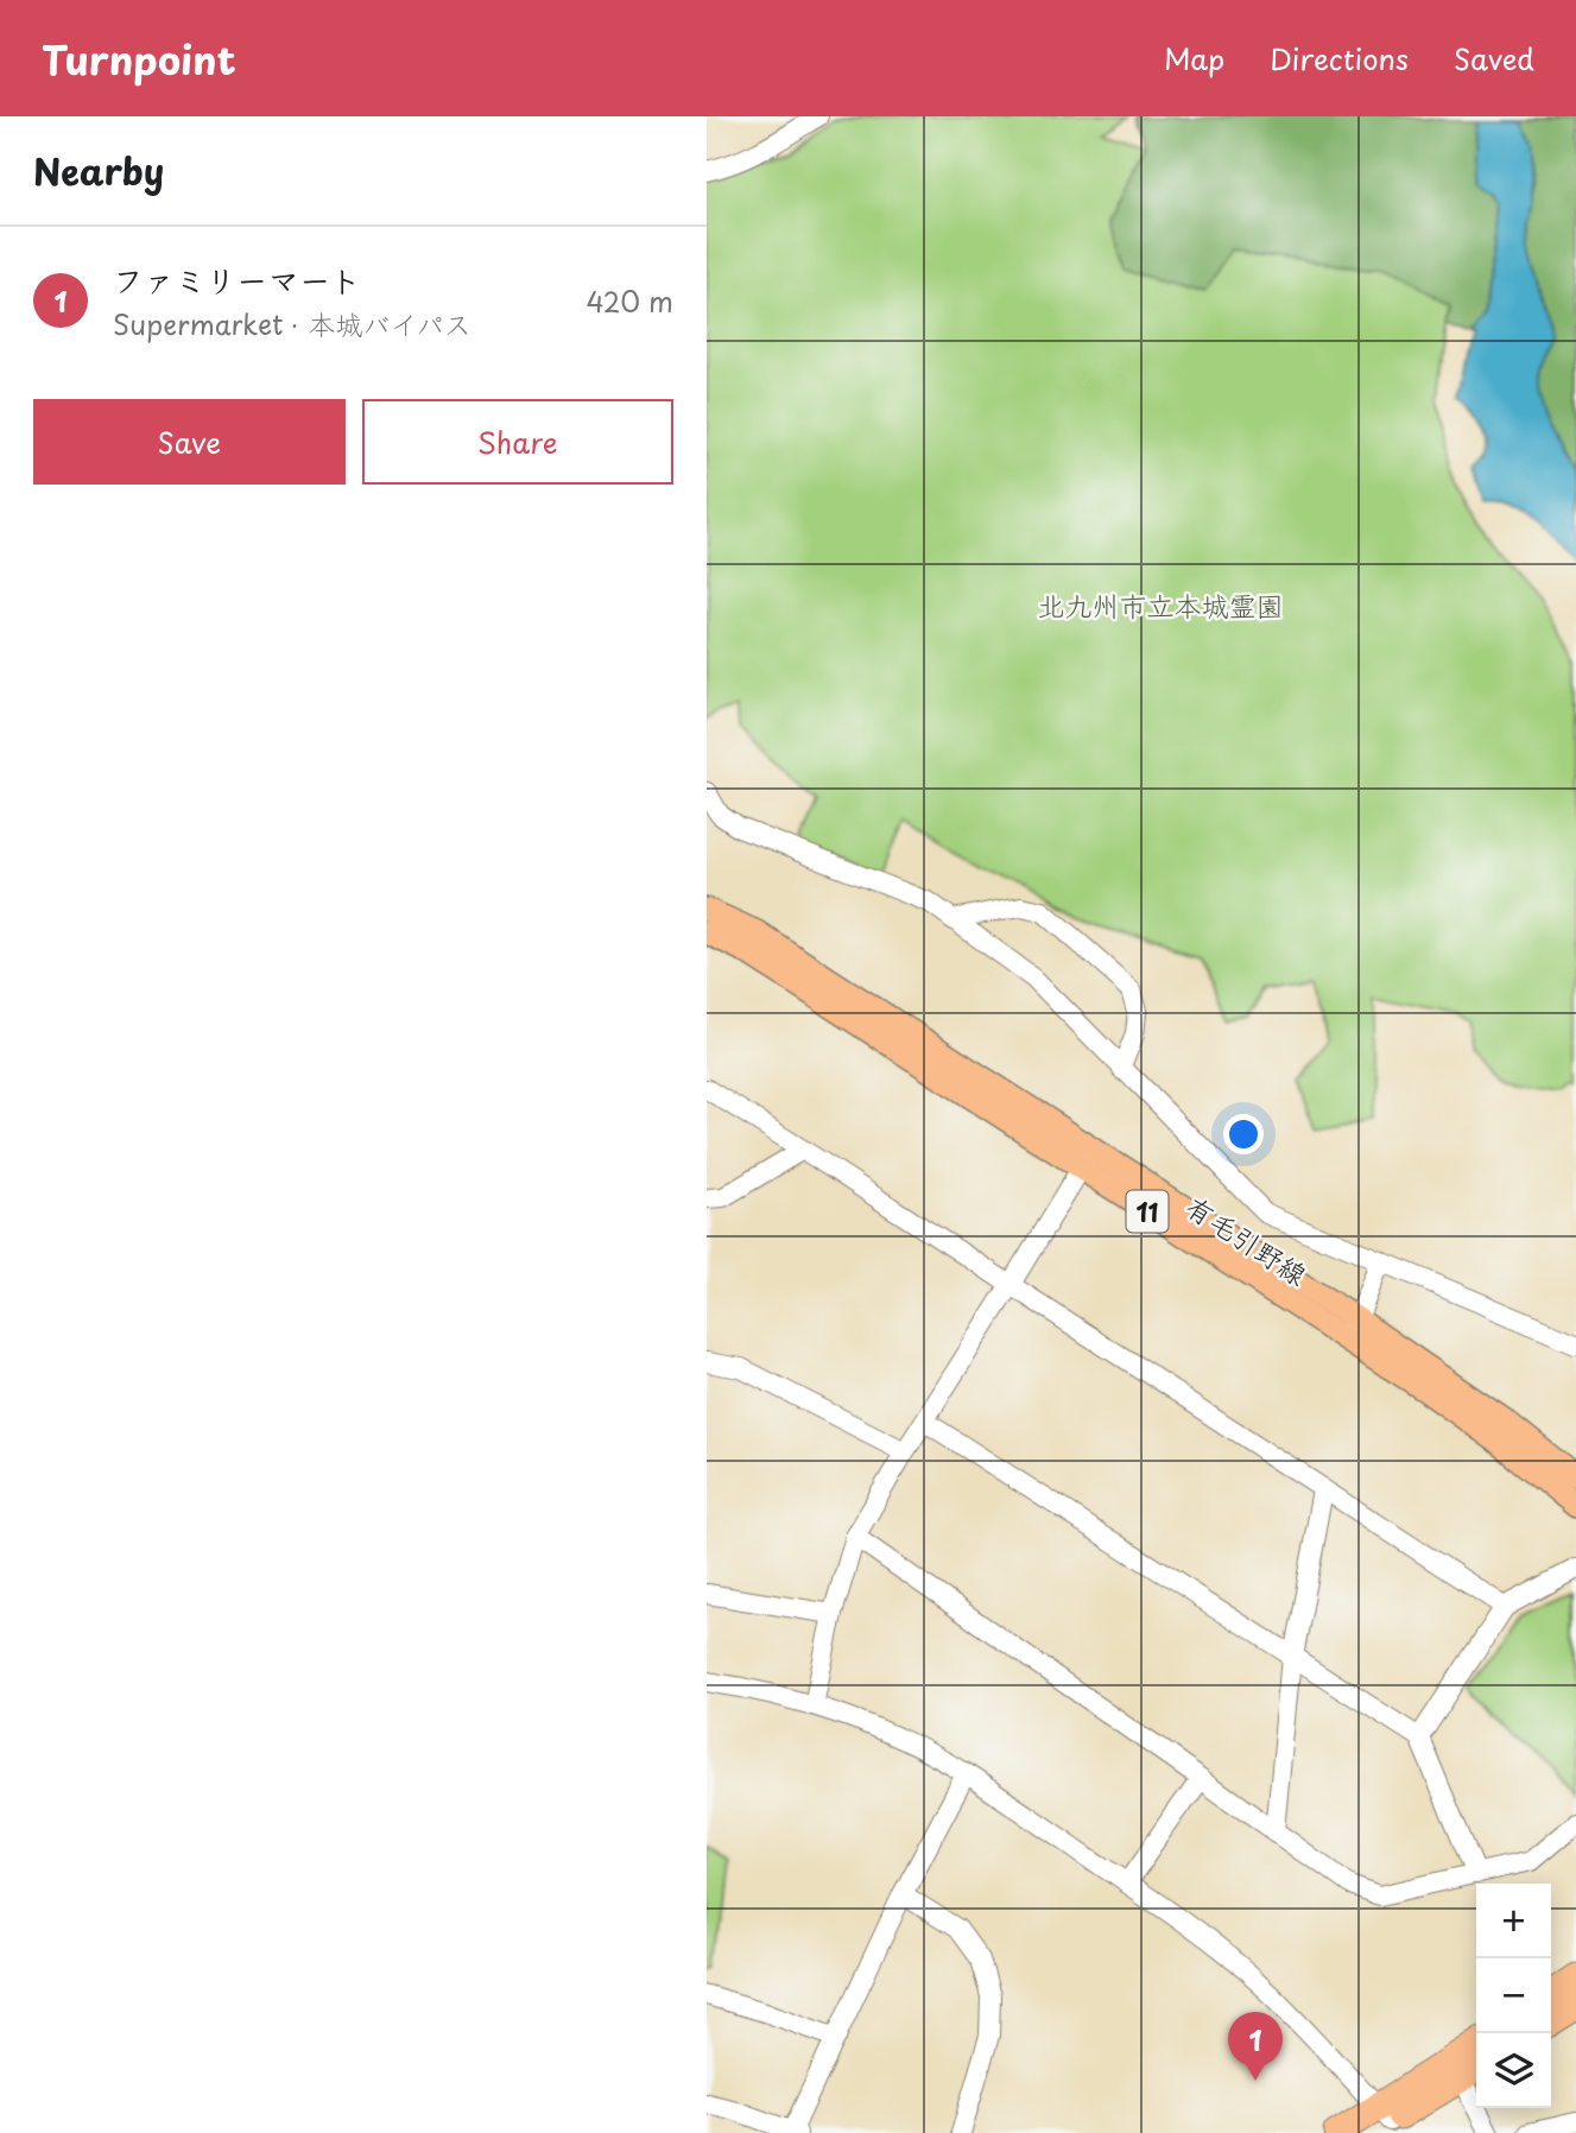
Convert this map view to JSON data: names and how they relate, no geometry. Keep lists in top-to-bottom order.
{
  "streets": {
    "main road": ["11", "有毛引野線"]
  },
  "parks": ["北九州市立本城霊園"],
  "page": {
    "header": "Turnpoint",
    "nav": ["Map", "Directions", "Saved"],
    "heading": "Nearby",
    "list": [
      {
        "mark": "1",
        "name": "ファミリーマート",
        "note": "Supermarket · 本城バイパス",
        "value": "420 m"
      }
    ],
    "buttons": ["Save", "Share"],
    "map_buttons": ["+", "−"],
    "pins": "1"
  }
}
